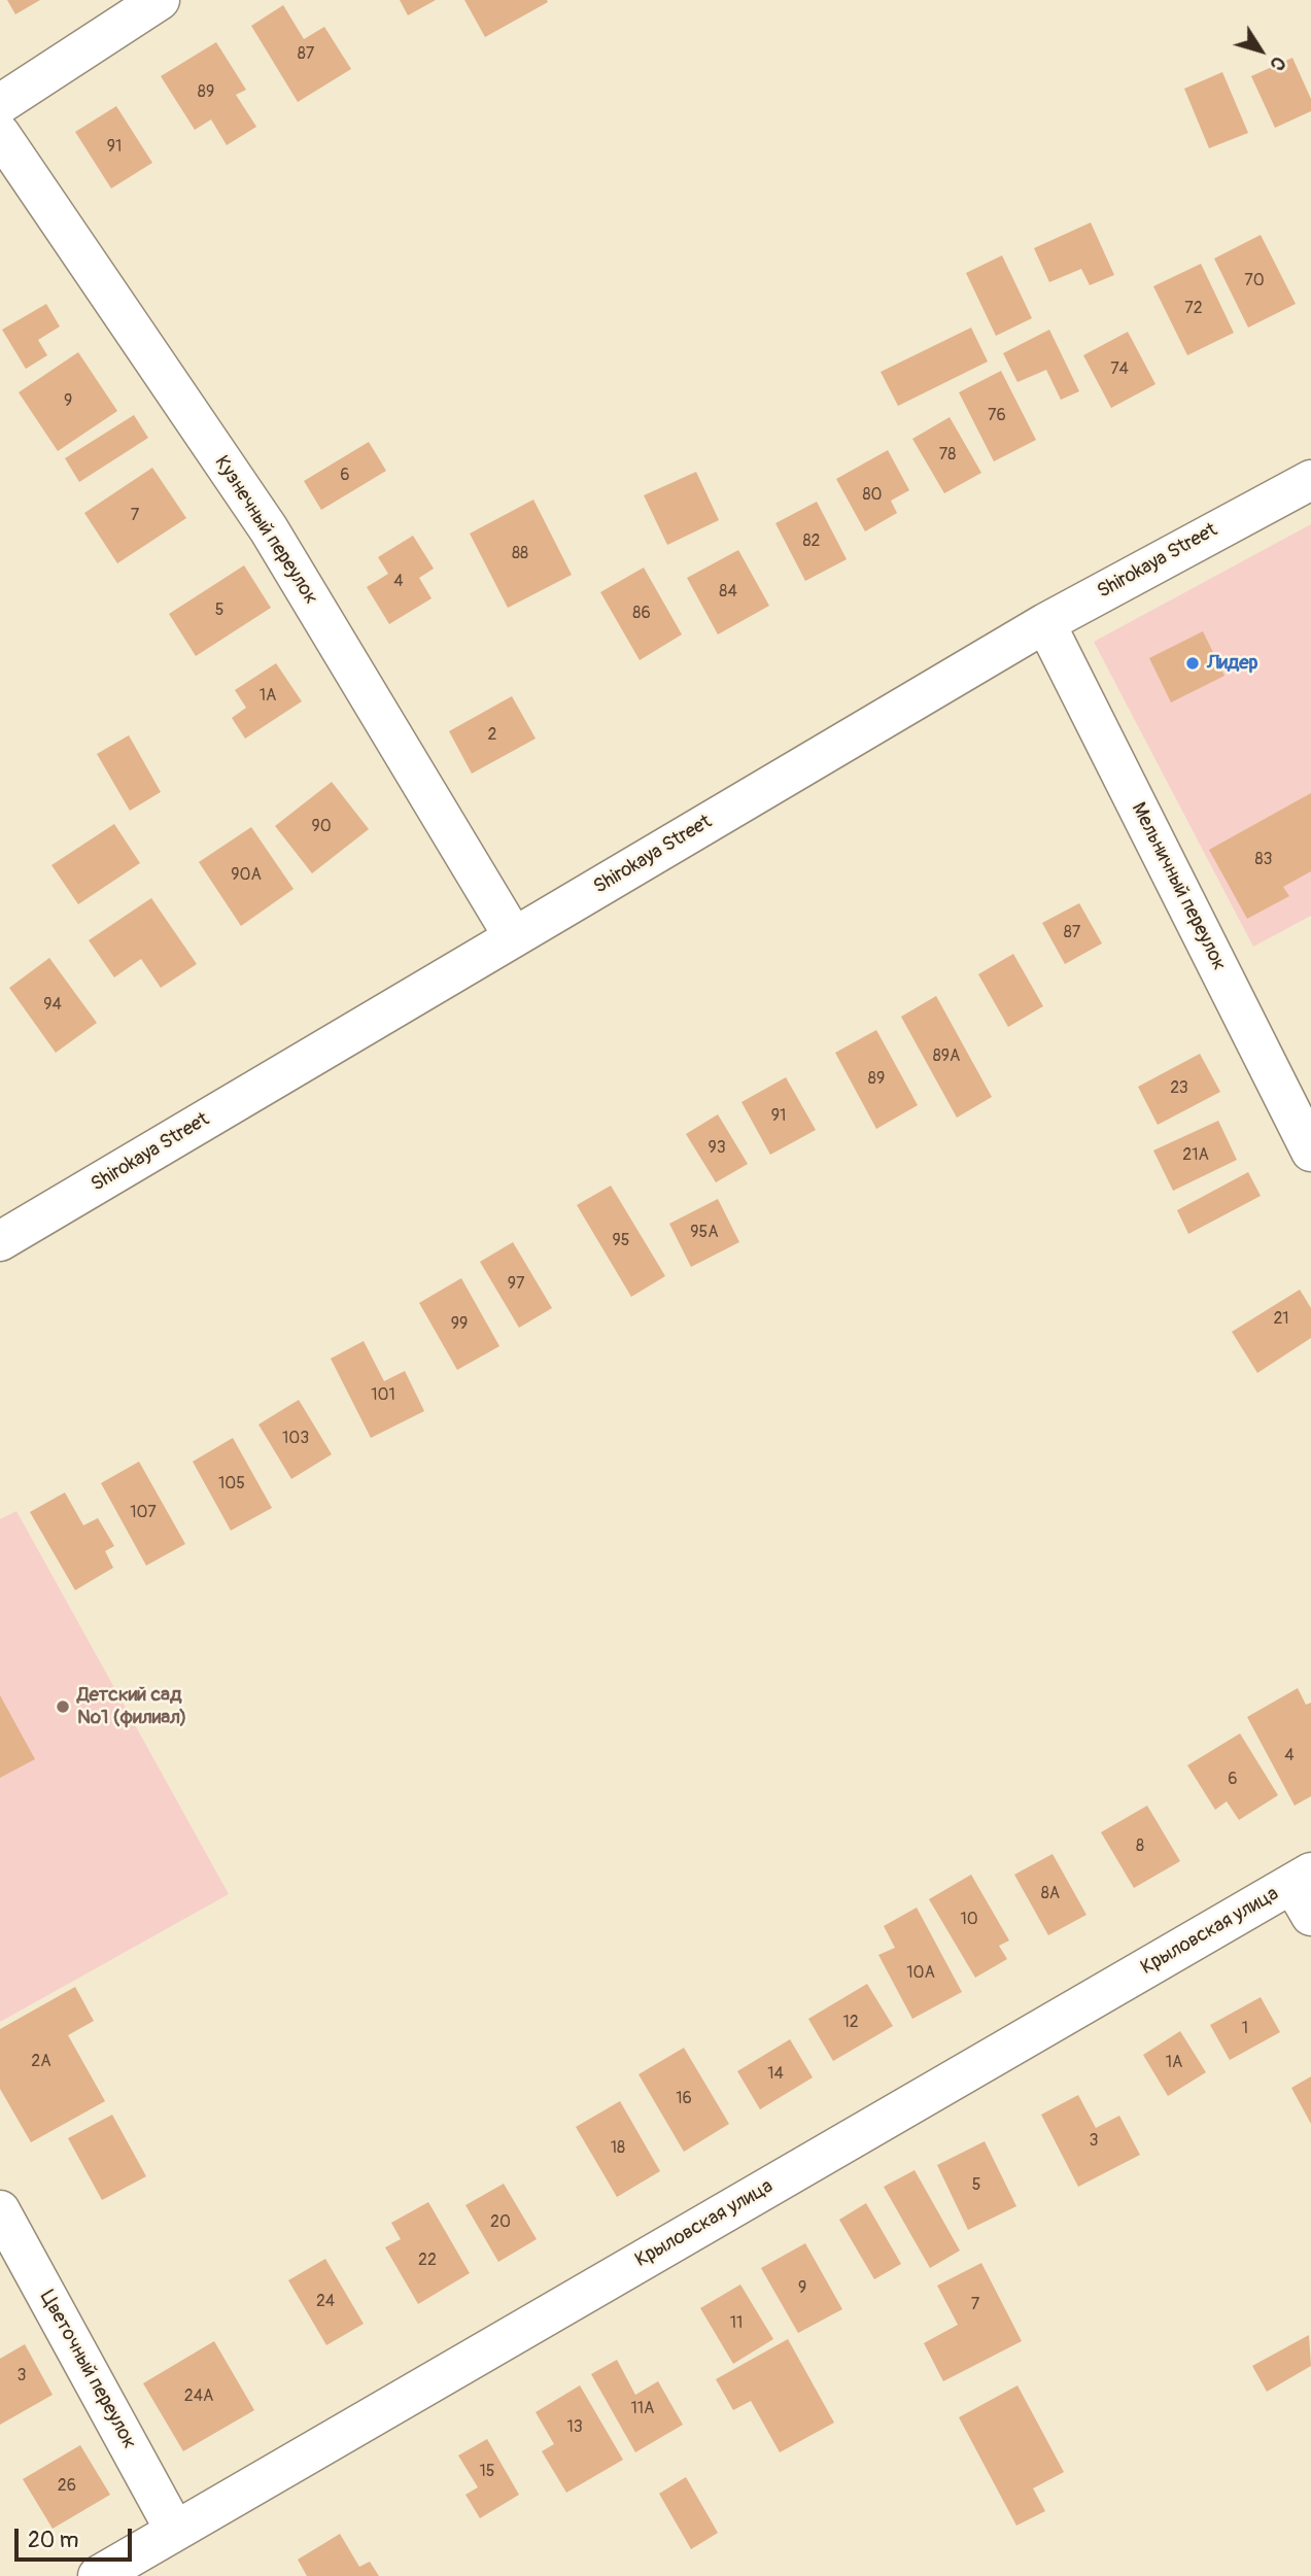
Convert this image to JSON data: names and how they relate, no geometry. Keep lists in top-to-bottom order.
{
  "streets": {
    "street": [
      "Кузнечный переулок",
      "Shirokaya Street",
      "Мельничный переулок",
      "Крыловская улица",
      "Цветочный переулок"
    ]
  },
  "crossings": [
    ["Кузнечный переулок", "Shirokaya Street"],
    ["Shirokaya Street", "Мельничный переулок"],
    ["Крыловская улица", "Цветочный переулок"]
  ],
  "places": ["Лидер", "Детский сад №1 (филиал)"],
  "house_numbers": [
    "87",
    "89",
    "91",
    "70",
    "72",
    "74",
    "9",
    "76",
    "78",
    "6",
    "80",
    "7",
    "82",
    "88",
    "4",
    "84",
    "5",
    "86",
    "1А",
    "2",
    "90",
    "83",
    "90А",
    "87",
    "94",
    "89А",
    "89",
    "23",
    "91",
    "93",
    "21А",
    "95А",
    "95",
    "97",
    "21",
    "99",
    "101",
    "103",
    "105",
    "107",
    "4",
    "6",
    "8",
    "8А",
    "10",
    "10А",
    "12",
    "1",
    "2А",
    "1А",
    "14",
    "16",
    "3",
    "18",
    "5",
    "20",
    "22",
    "9",
    "24",
    "7",
    "11",
    "3",
    "24А",
    "11А",
    "13",
    "15",
    "26"
  ],
  "scale_bar": "20 m",
  "north": "bottom right"
}
